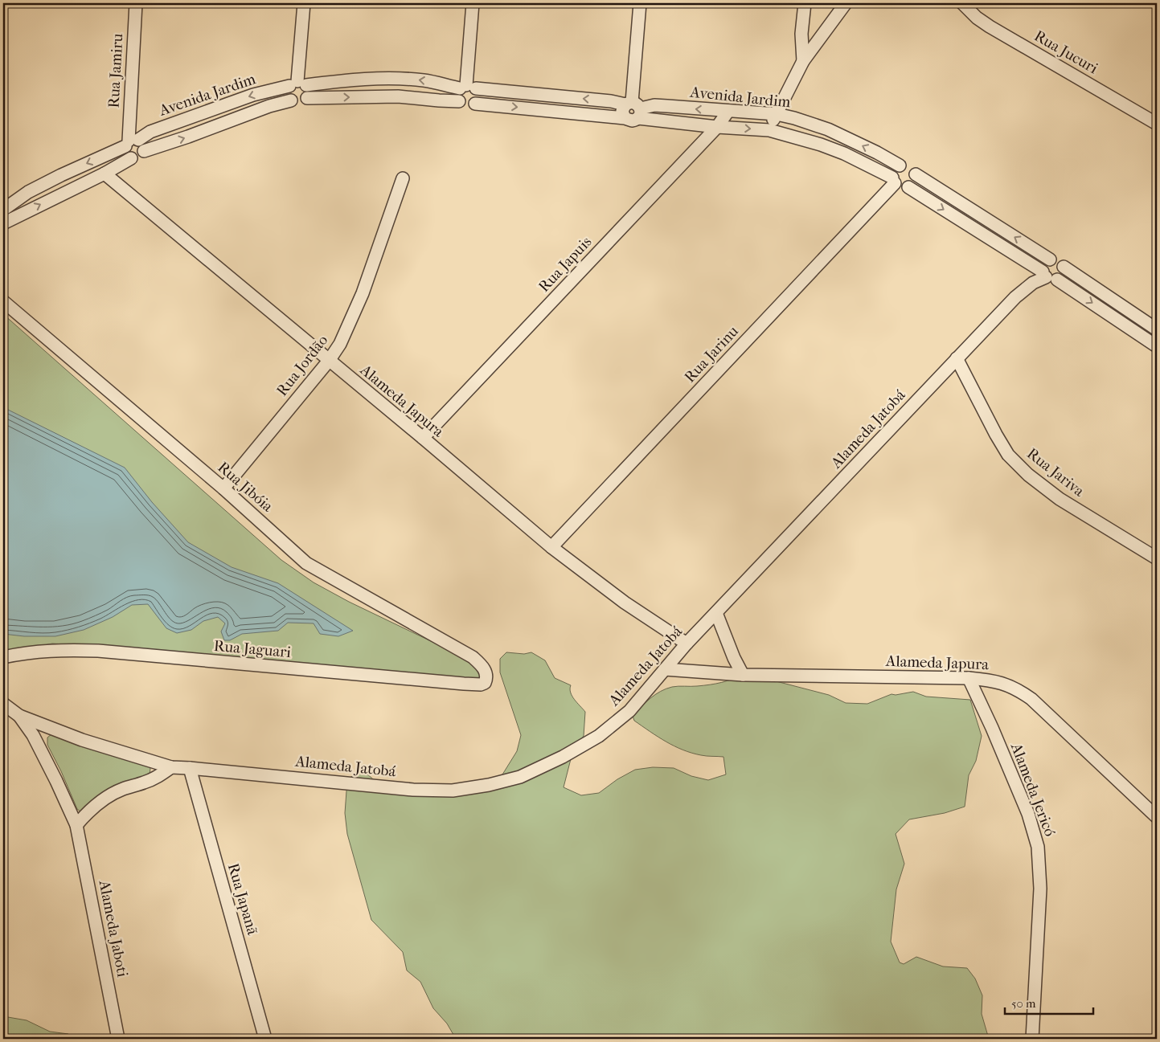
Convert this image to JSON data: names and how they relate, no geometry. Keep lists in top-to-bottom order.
{
  "streets": {
    "street": [
      "Rua Jucuri",
      "Rua Jamiru",
      "Avenida Jardim",
      "Rua Japuis",
      "Rua Jarinu",
      "Rua Jordão",
      "Alameda Japura",
      "Alameda Jatobá",
      "Rua Jariva",
      "Rua Jibóia",
      "Rua Jaguari",
      "Alameda Jericó",
      "Rua Japanã",
      "Alameda Jaboti"
    ]
  },
  "crossings": [
    ["Rua Jamiru", "Avenida Jardim"],
    ["Avenida Jardim", "Rua Japuis"],
    ["Avenida Jardim", "Rua Jarinu"],
    ["Rua Japuis", "Alameda Japura"],
    ["Rua Jarinu", "Alameda Japura"],
    ["Rua Jordão", "Alameda Japura"],
    ["Rua Jordão", "Rua Jibóia"],
    ["Alameda Japura", "Alameda Jatobá"],
    ["Alameda Japura", "Alameda Jericó"],
    ["Alameda Jatobá", "Rua Jariva"],
    ["Alameda Jatobá", "Rua Japanã"],
    ["Alameda Jatobá", "Alameda Jaboti"],
    ["Rua Jibóia", "Rua Jaguari"]
  ],
  "scale_bar": "50 m"
}
